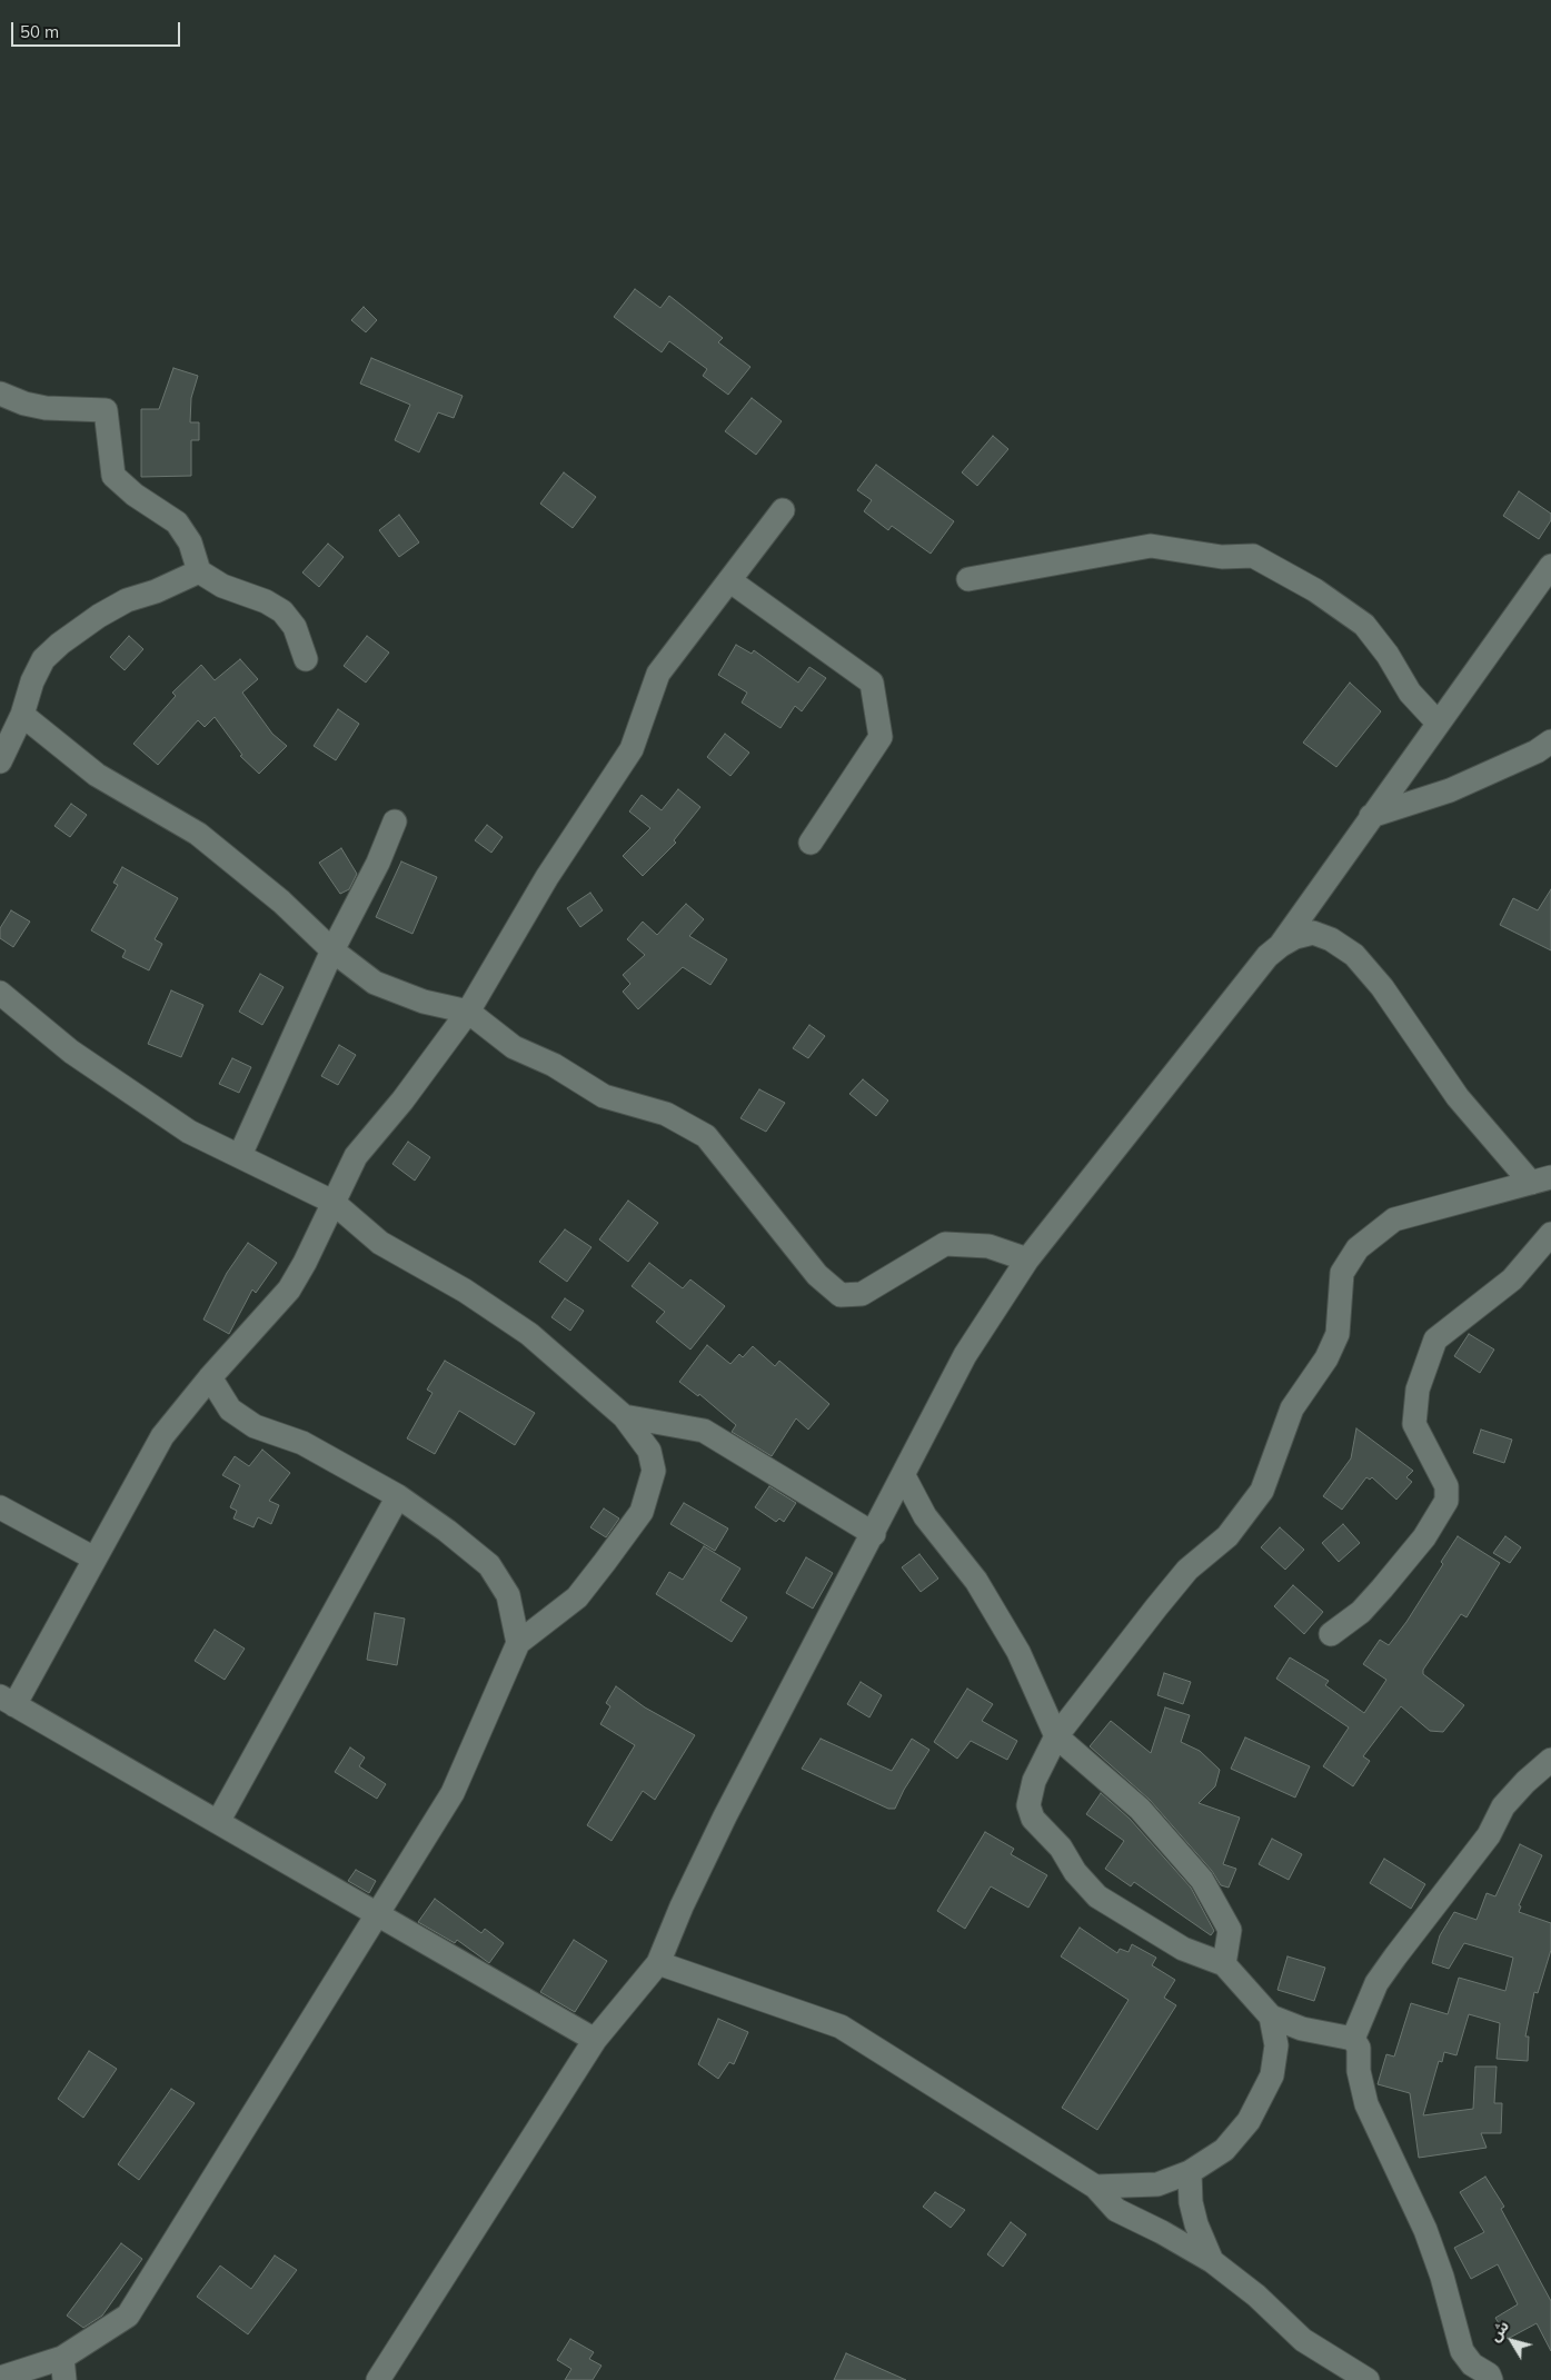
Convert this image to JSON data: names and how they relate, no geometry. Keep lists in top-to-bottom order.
{
  "scale_bar": "50 m",
  "north": "top left"
}
